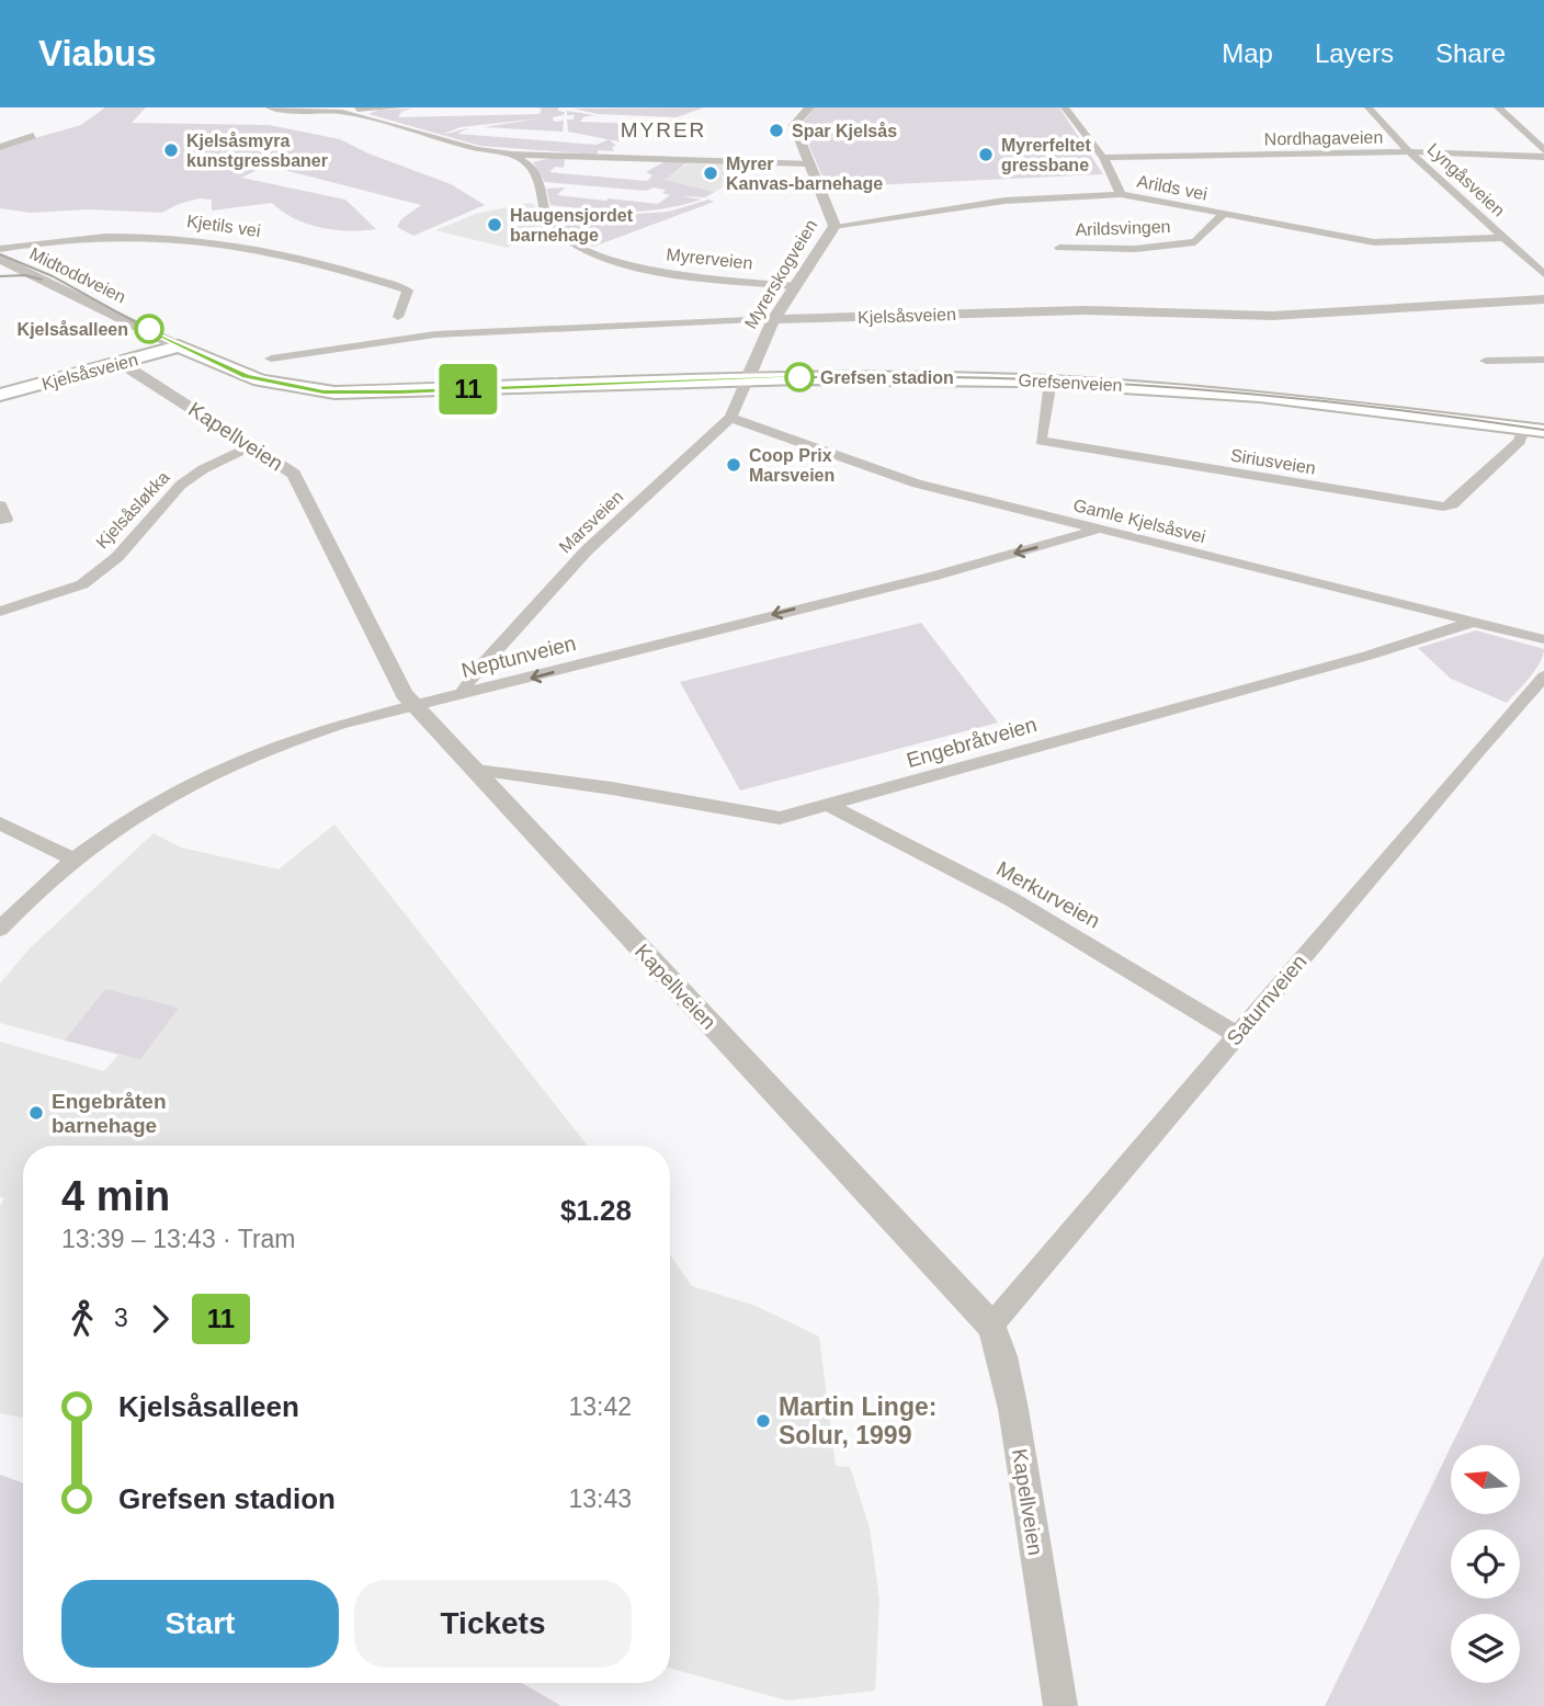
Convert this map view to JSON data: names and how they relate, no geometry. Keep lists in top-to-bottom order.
{
  "streets": {
    "main road": ["Kjelsåsveien", "Grefsenveien"],
    "street": [
      "Nordhagaveien",
      "Lyngåsveien",
      "Arilds vei",
      "Kjetils vei",
      "Arildsvingen",
      "Myrerveien",
      "Myrerskogveien",
      "Midtoddveien",
      "Kapellveien",
      "Siriusveien",
      "Kjelsåsløkka",
      "Gamle Kjelsåsvei",
      "Marsveien",
      "Neptunveien",
      "Engebråtveien",
      "Merkurveien",
      "Saturnveien"
    ]
  },
  "crossings": [
    ["Nordhagaveien", "Lyngåsveien"],
    ["Lyngåsveien", "Arilds vei"],
    ["Arilds vei", "Arildsvingen"],
    ["Arilds vei", "Myrerskogveien"],
    ["Myrerveien", "Myrerskogveien"],
    ["Myrerskogveien", "Kjelsåsveien"],
    ["Myrerskogveien", "Grefsenveien"],
    ["Myrerskogveien", "Marsveien"],
    ["Midtoddveien", "Kjelsåsveien"],
    ["Midtoddveien", "Grefsenveien"],
    ["Kjelsåsveien", "Grefsenveien"],
    ["Kjelsåsveien", "Kapellveien"],
    ["Grefsenveien", "Siriusveien"],
    ["Grefsenveien", "Marsveien"],
    ["Kapellveien", "Kjelsåsløkka"],
    ["Kapellveien", "Neptunveien"],
    ["Kapellveien", "Engebråtveien"],
    ["Kapellveien", "Saturnveien"],
    ["Gamle Kjelsåsvei", "Marsveien"],
    ["Gamle Kjelsåsvei", "Neptunveien"],
    ["Gamle Kjelsåsvei", "Engebråtveien"],
    ["Marsveien", "Neptunveien"],
    ["Engebråtveien", "Merkurveien"],
    ["Merkurveien", "Saturnveien"]
  ],
  "one_way": ["Neptunveien"],
  "districts": ["MYRER"],
  "places": [
    "Spar Kjelsås",
    "Kjelsåsmyra kunstgressbaner",
    "Myrerfeltet gressbane",
    "Myrer Kanvas-barnehage",
    "Haugensjordet barnehage",
    "Kjelsåsalleen",
    "Grefsen stadion",
    "Coop Prix Marsveien",
    "Engebråten barnehage",
    "Martin Linge: Solur, 1999"
  ],
  "lines": ["tram line 11"],
  "north": "left",
  "page": {
    "header": "Viabus",
    "nav": ["Map", "Layers", "Share"],
    "on_map": "11",
    "heading": ["4 min", "13:39 – 13:43 · Tram", "$1.28"],
    "legs": ["3", "11"],
    "list": [
      {
        "name": "Kjelsåsalleen",
        "value": "13:42"
      },
      {
        "name": "Grefsen stadion",
        "value": "13:43"
      }
    ],
    "buttons": ["Start", "Tickets"]
  }
}
